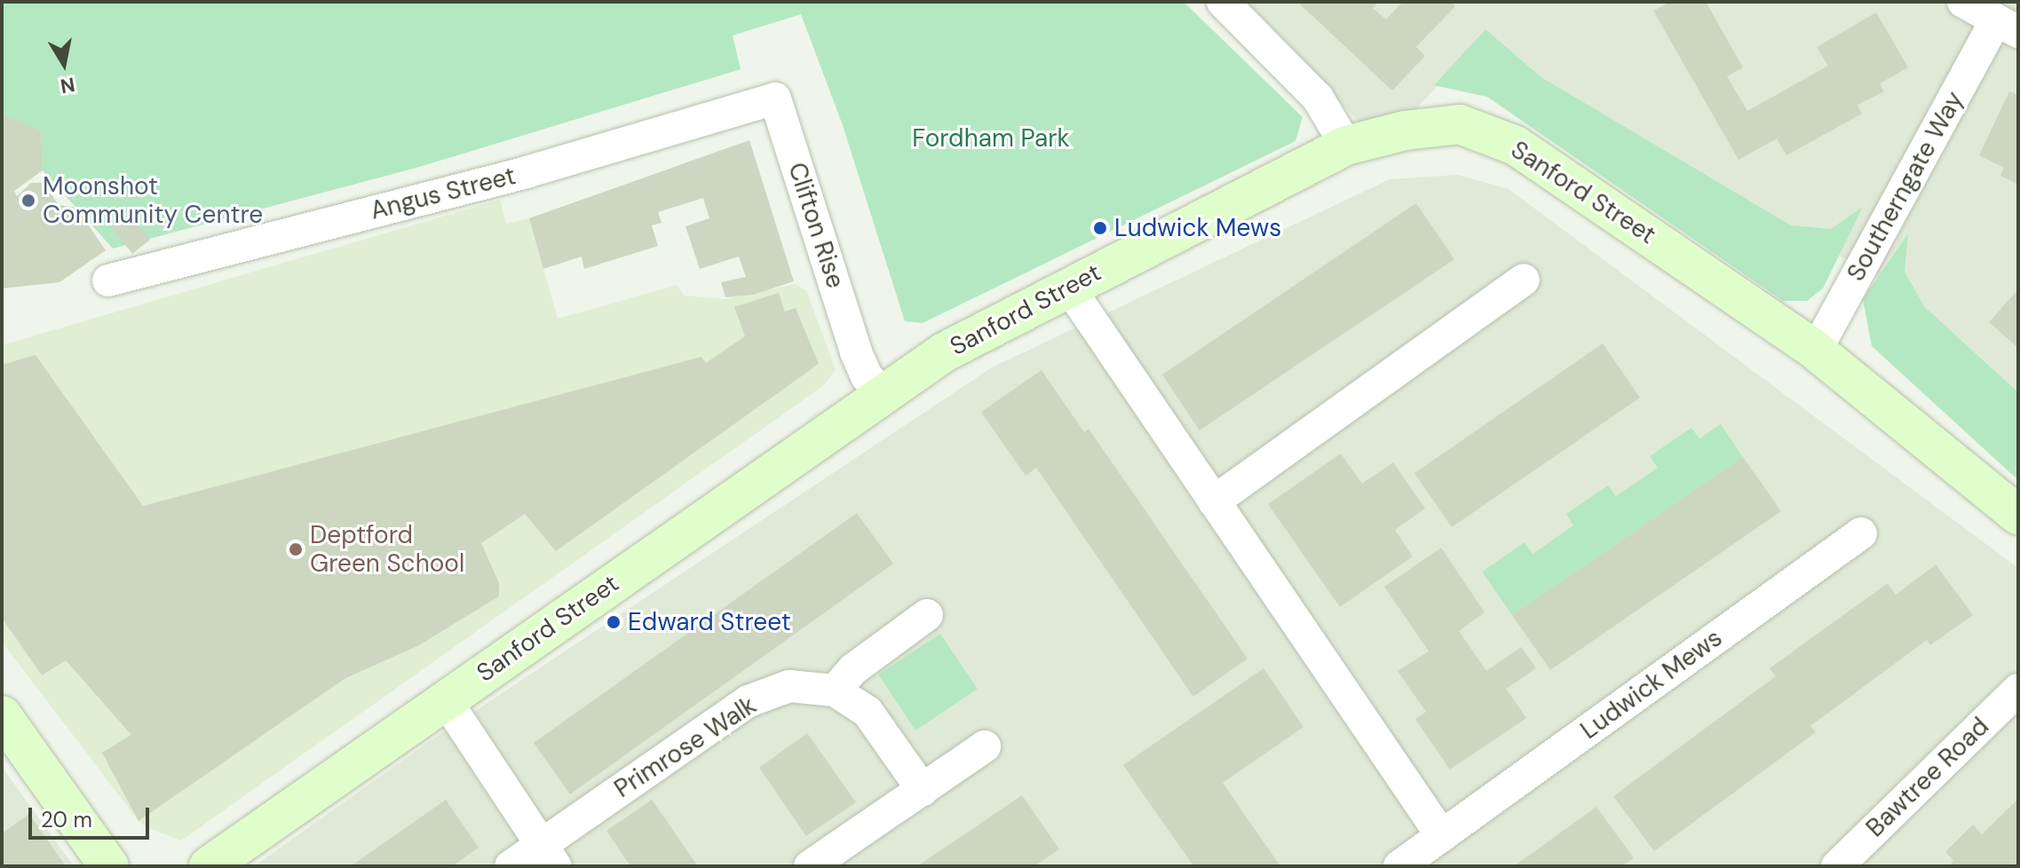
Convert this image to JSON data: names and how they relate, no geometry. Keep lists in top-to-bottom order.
{
  "streets": {
    "main road": ["Sanford Street"],
    "street": [
      "Southerngate Way",
      "Angus Street",
      "Clifton Rise",
      "Ludwick Mews",
      "Primrose Walk",
      "Bawtree Road"
    ]
  },
  "crossings": [
    ["Southerngate Way", "Sanford Street"],
    ["Sanford Street", "Clifton Rise"],
    ["Angus Street", "Clifton Rise"]
  ],
  "parks": ["Fordham Park"],
  "places": [
    "Moonshot Community Centre",
    "Ludwick Mews",
    "Deptford Green School",
    "Edward Street"
  ],
  "scale_bar": "20 m",
  "north": "bottom"
}
